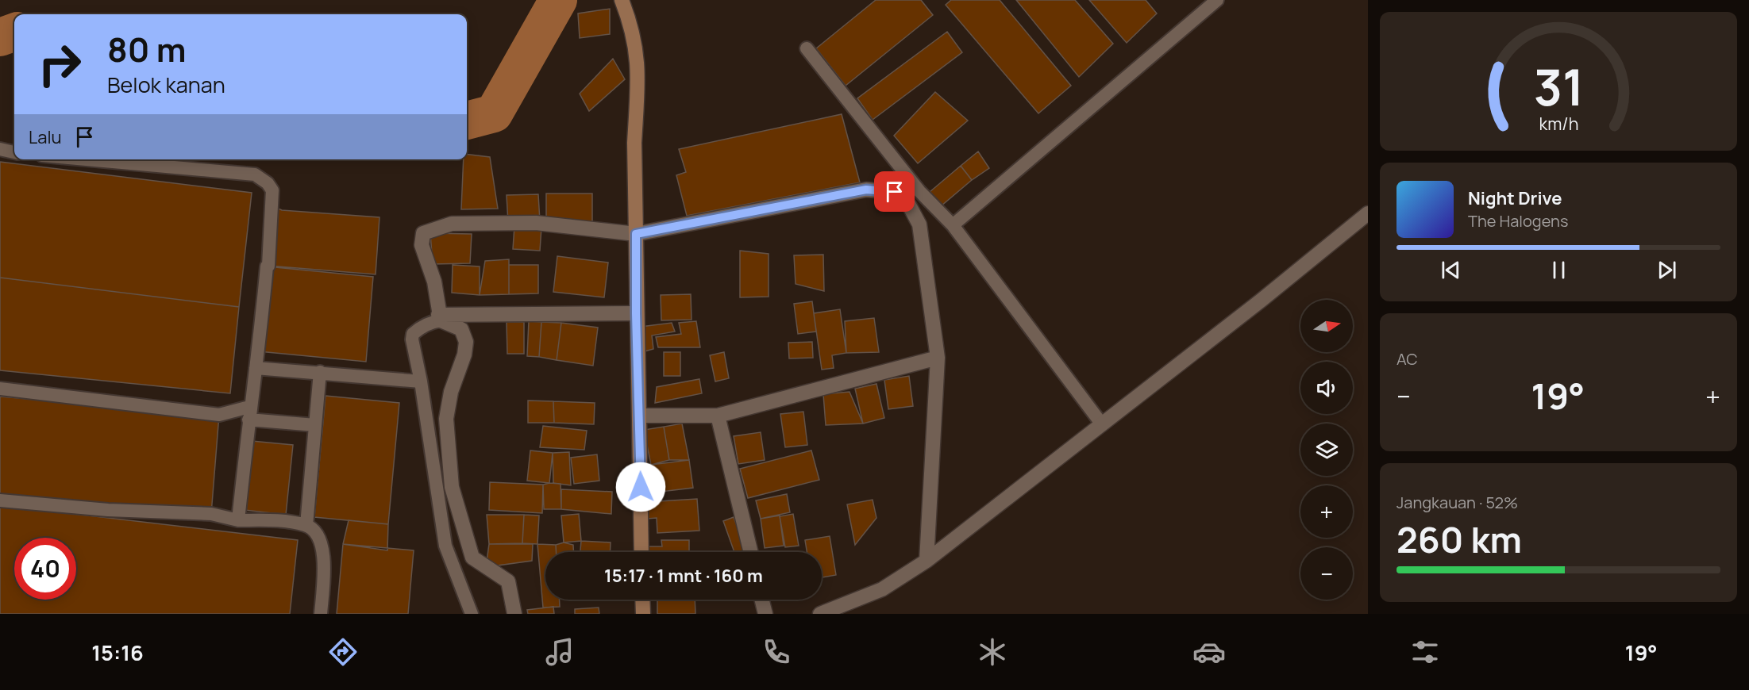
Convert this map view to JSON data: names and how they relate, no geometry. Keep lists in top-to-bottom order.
{
  "north": "right",
  "page": {
    "turn": ["80 m", "Belok kanan"],
    "then": "Lalu",
    "song": ["Night Drive", "The Halogens"],
    "map_buttons": ["+", "−"],
    "tile": [
      "AC",
      ["Jangkauan · 52%", "260 km"]
    ],
    "heat": ["−", "19°", "+"],
    "limit": "40",
    "trip": "15:17 · 1 mnt · 160 m",
    "tabs": ["15:16", "19°"],
    "gauge": ["31", "km/h"]
  }
}
